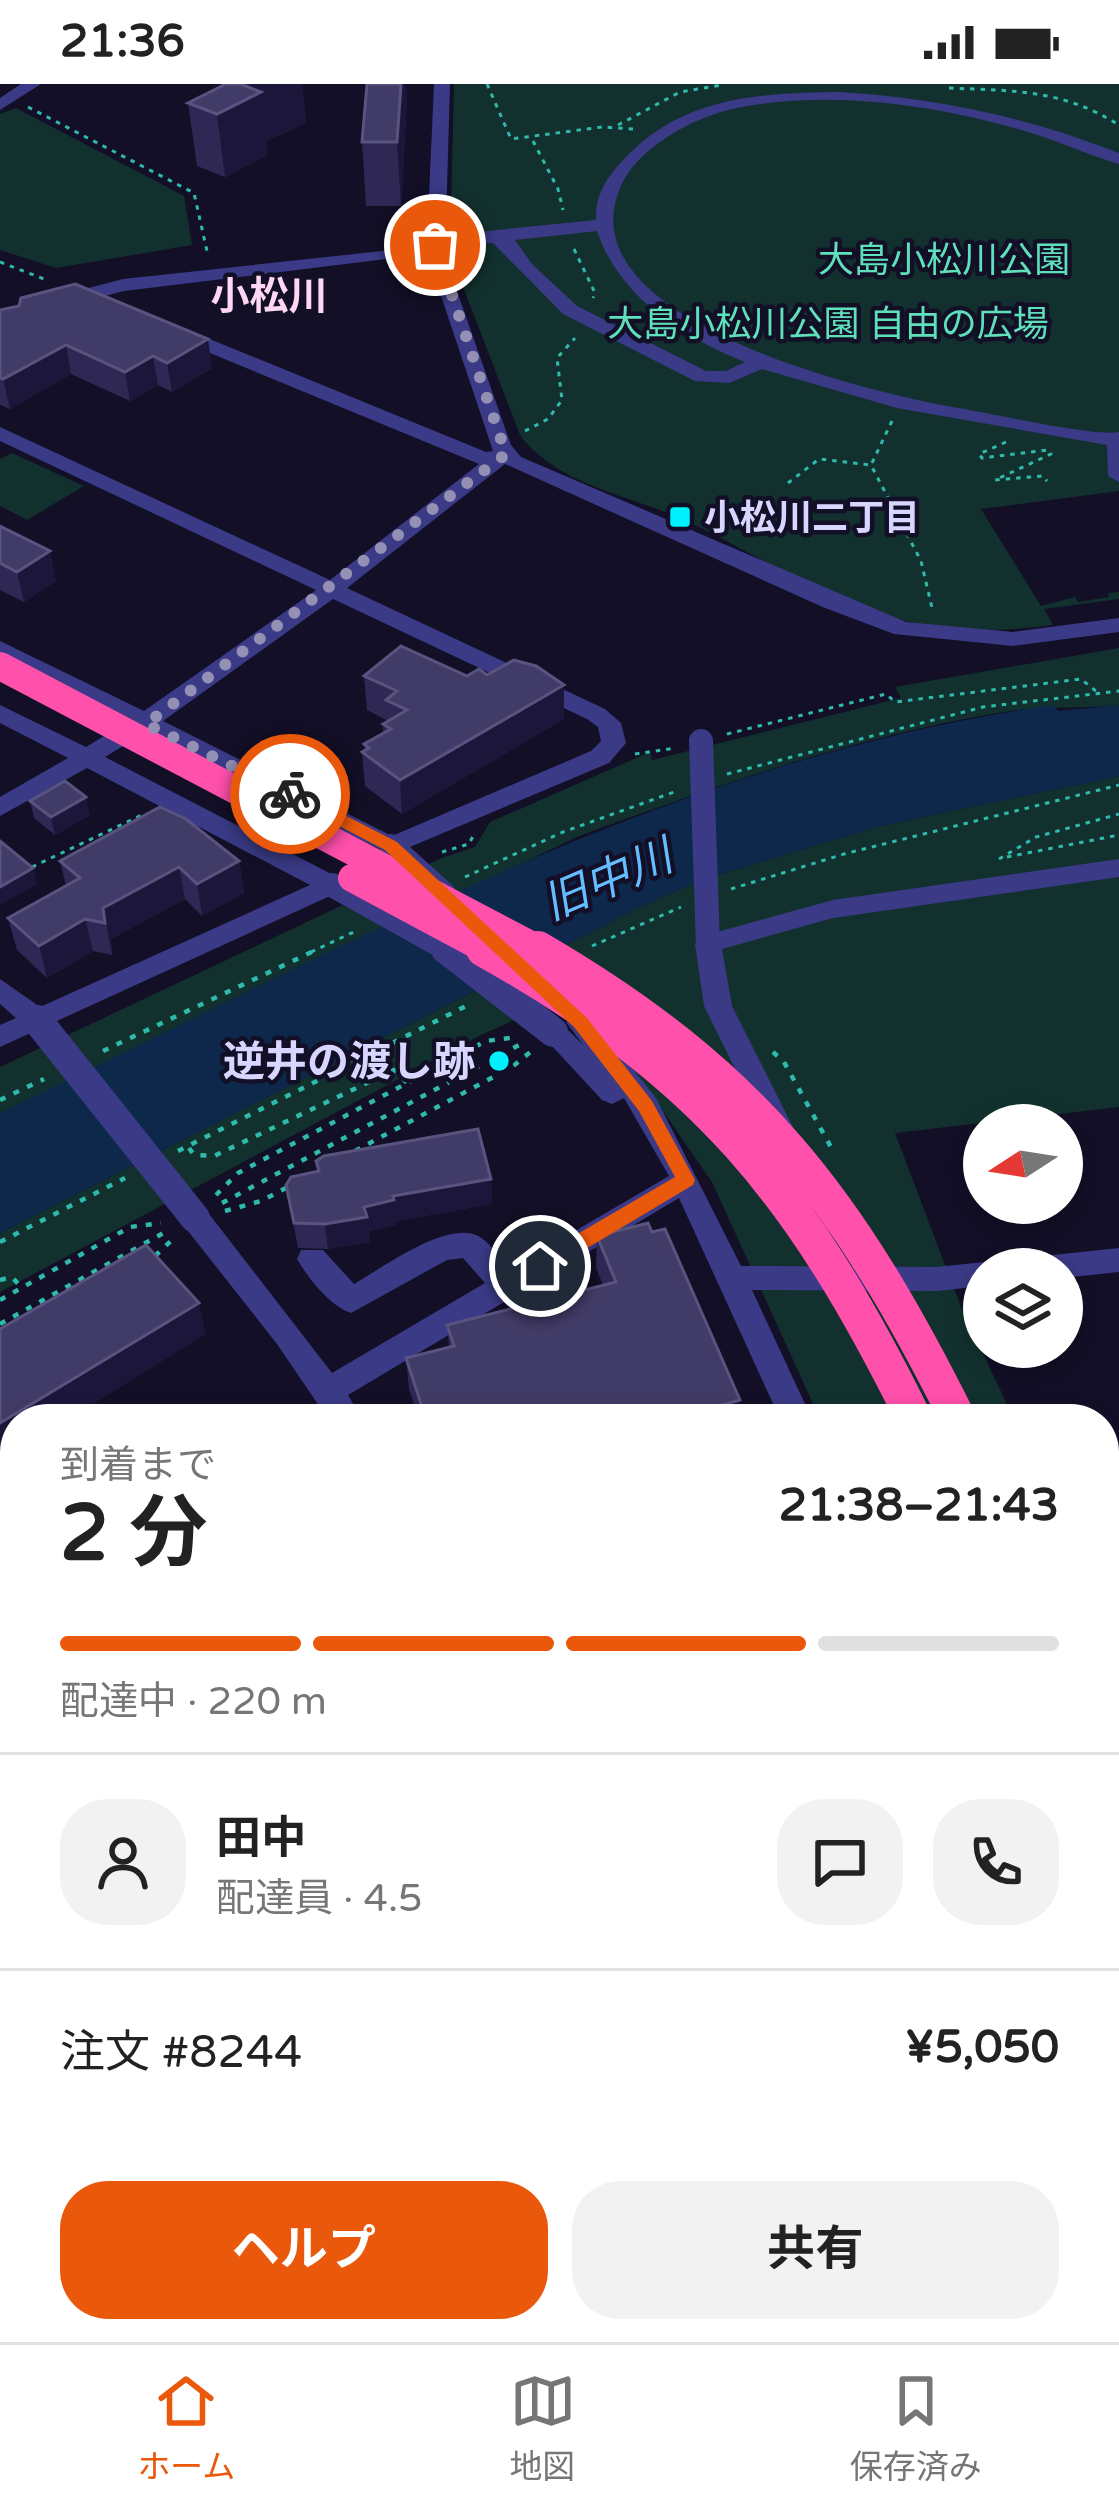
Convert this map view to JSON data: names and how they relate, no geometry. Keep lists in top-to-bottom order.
{
  "districts": ["小松川"],
  "water": ["旧中川"],
  "parks": ["大島小松川公園", "大島小松川公園 自由の広場"],
  "places": {
    "transit": ["小松川二丁目"],
    "other": ["逆井の渡し跡"]
  },
  "north": "left",
  "page": {
    "status": "21:36",
    "heading": ["2 分", "到着まで", "21:38–21:43"],
    "panel": [
      "田中",
      "配達員 · 4.5",
      "注文 #8244",
      "¥5,050"
    ],
    "bar": "配達中 · 220 m",
    "buttons": ["ヘルプ", "共有"],
    "tabs": ["ホーム", "地図", "保存済み"]
  }
}
